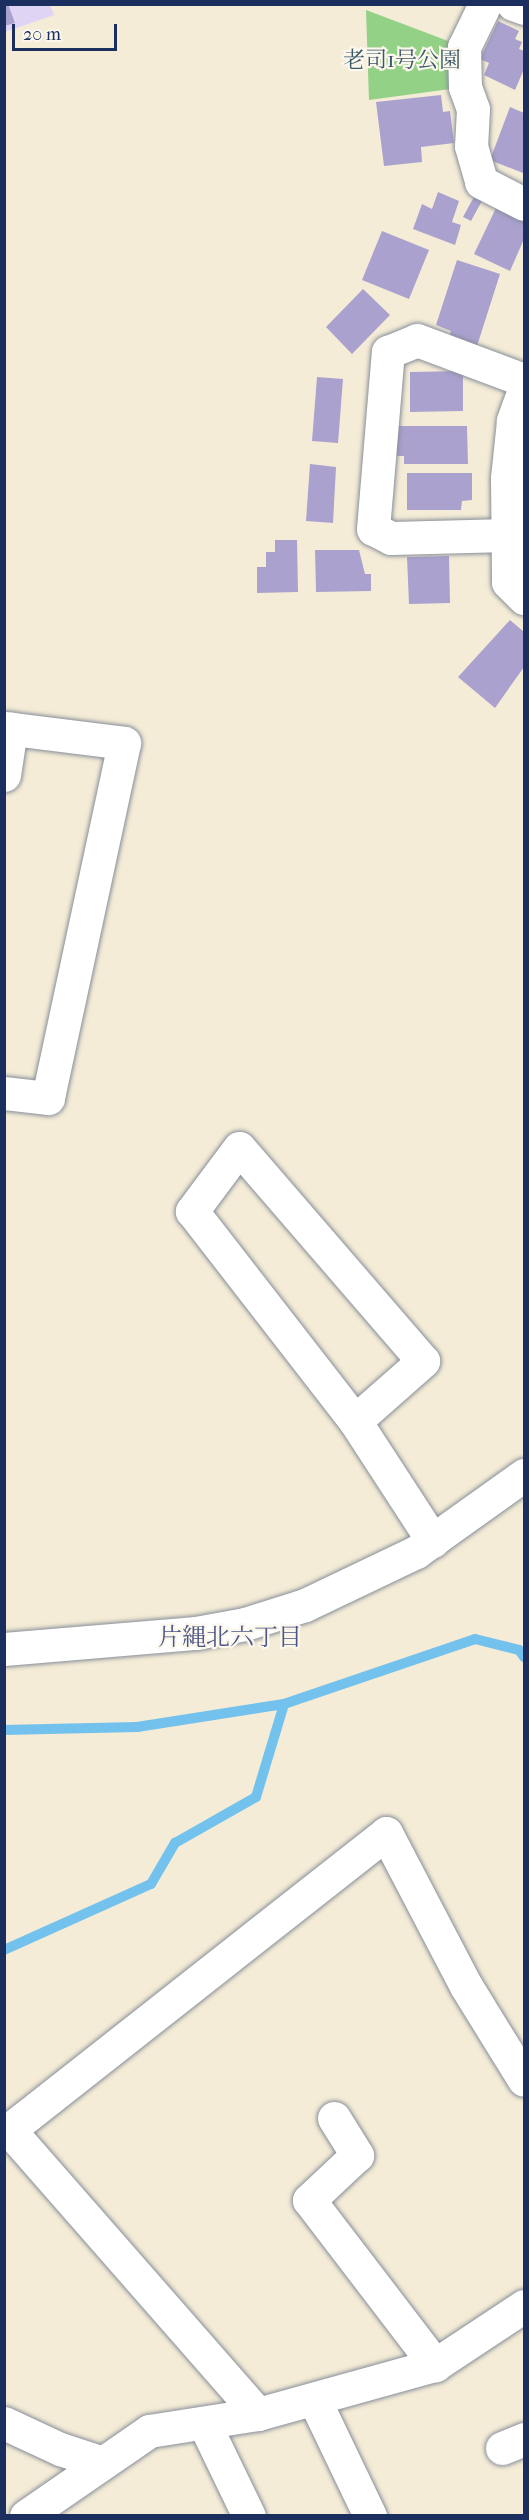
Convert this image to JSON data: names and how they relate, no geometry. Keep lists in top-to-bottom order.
{
  "districts": ["片縄北六丁目"],
  "parks": ["老司1号公園"],
  "scale_bar": "20 m"
}
